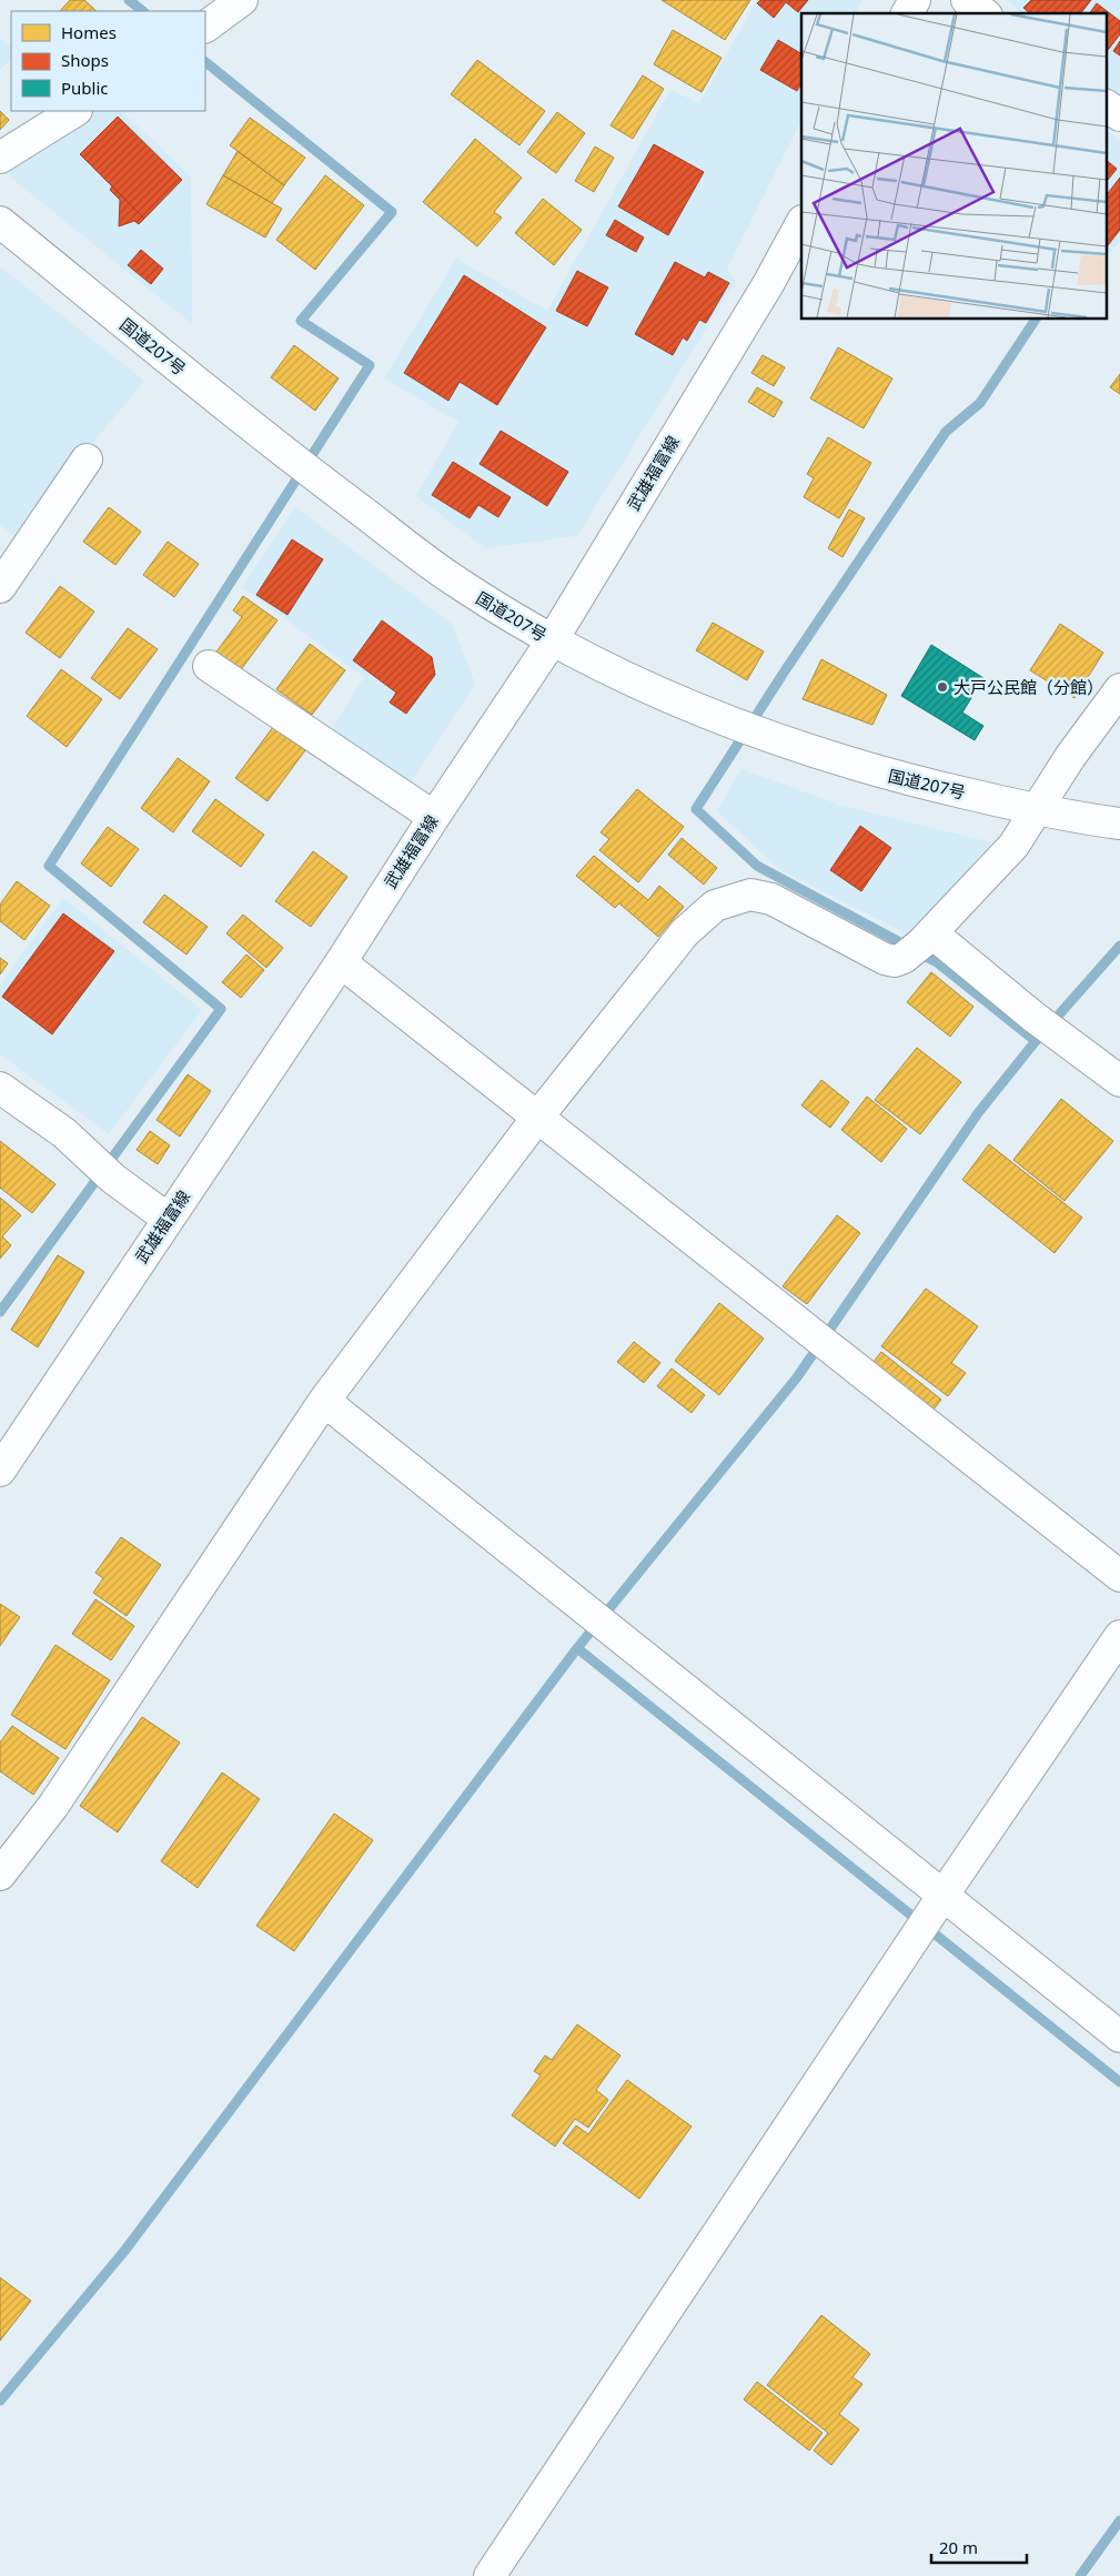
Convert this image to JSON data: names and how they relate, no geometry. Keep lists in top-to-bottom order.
{
  "streets": {
    "main road": ["国道207号", "武雄福富線"]
  },
  "crossings": [
    ["国道207号", "武雄福富線"]
  ],
  "places": ["大戸公民館（分館）"],
  "legend": ["Homes", "Shops", "Public"],
  "scale_bar": "20 m"
}
